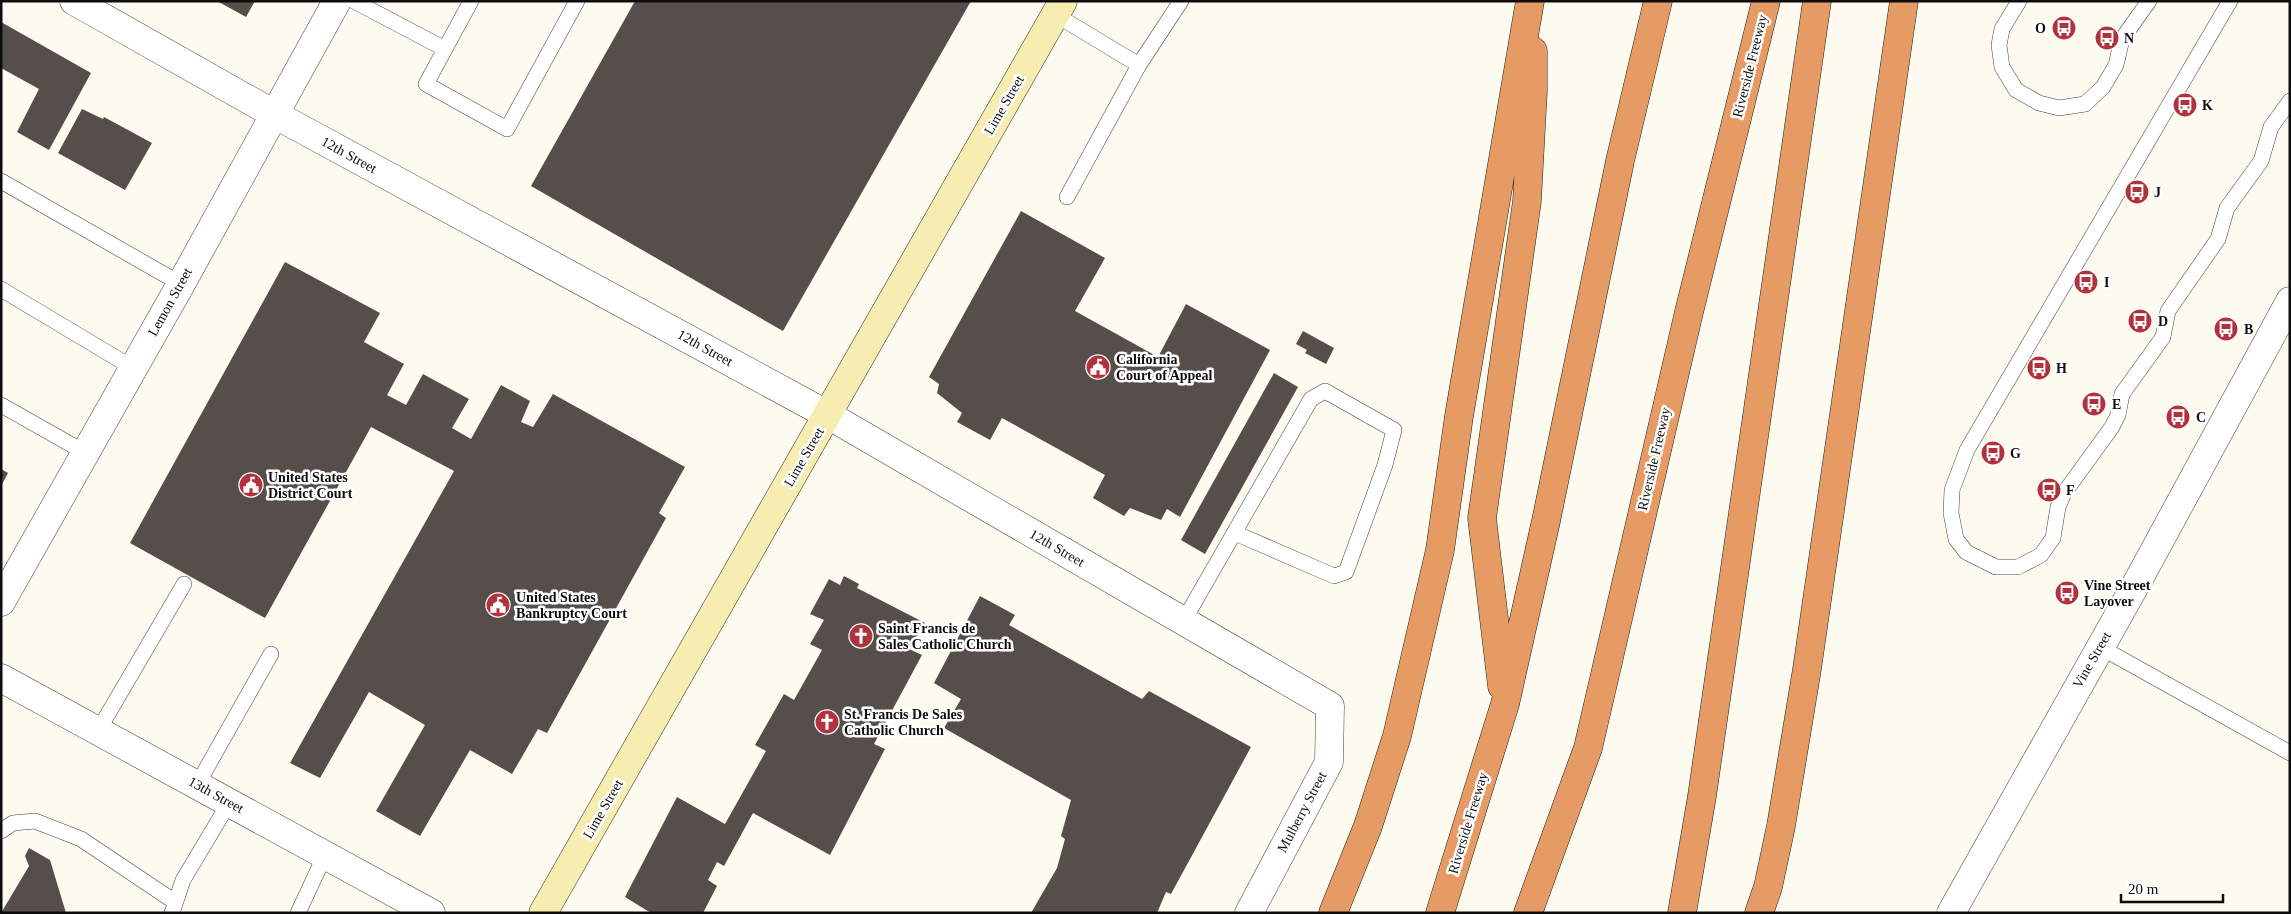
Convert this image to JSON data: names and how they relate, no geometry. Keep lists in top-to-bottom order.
{
  "streets": {
    "highway": ["Riverside Freeway"],
    "main road": ["Lime Street"],
    "street": [
      "12th Street",
      "Lemon Street",
      "Vine Street",
      "13th Street",
      "Mulberry Street"
    ]
  },
  "crossings": [
    ["Lime Street", "12th Street"],
    ["12th Street", "Lemon Street"],
    ["12th Street", "Mulberry Street"]
  ],
  "places": {
    "bus stop": [
      "O",
      "N",
      "K",
      "J",
      "I",
      "D",
      "B",
      "H",
      "E",
      "C",
      "G",
      "F",
      "Vine Street Layover"
    ],
    "public building": ["California Court of Appeal", "United States District Court", "United States Bankruptcy Court"],
    "church": ["Saint Francis de Sales Catholic Church", "St. Francis De Sales Catholic Church"]
  },
  "scale_bar": "20 m"
}
